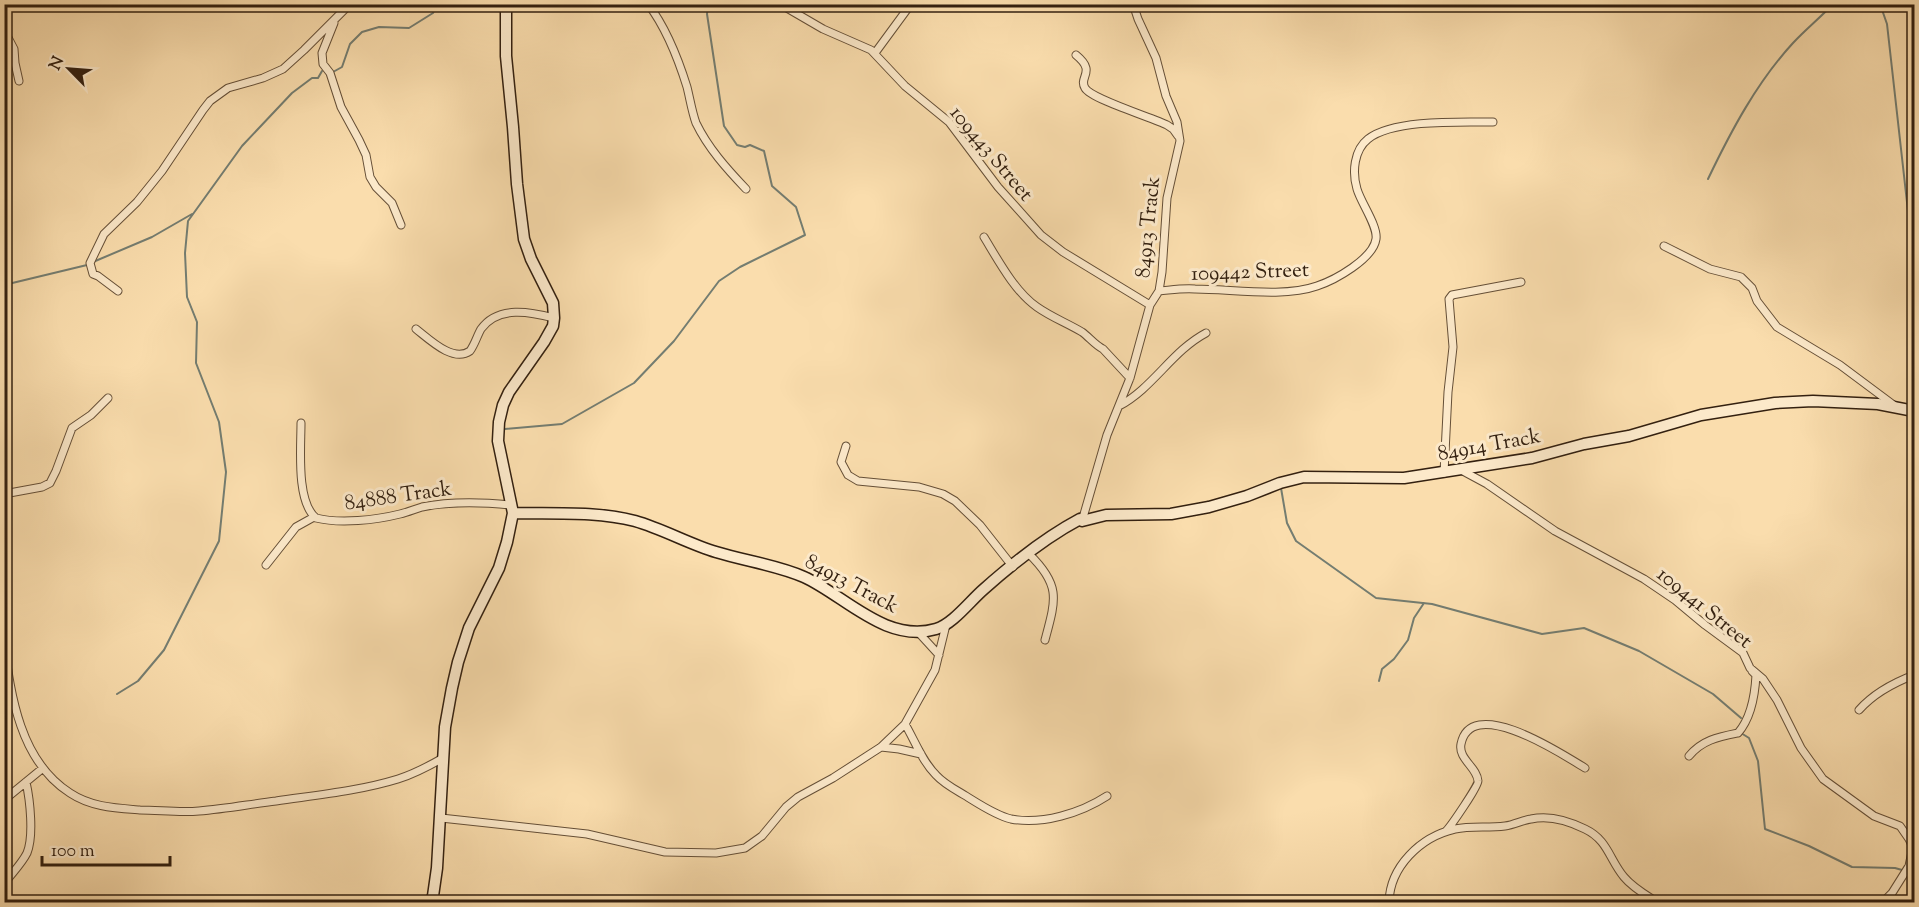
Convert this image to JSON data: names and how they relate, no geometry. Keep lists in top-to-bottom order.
{
  "streets": {
    "street": [
      "109443 Street",
      "84913 Track",
      "109442 Street",
      "84914 Track",
      "84888 Track",
      "109441 Street"
    ]
  },
  "crossings": [
    ["109443 Street", "84913 Track"],
    ["84913 Track", "109442 Street"],
    ["84913 Track", "84914 Track"],
    ["84913 Track", "84888 Track"],
    ["84914 Track", "109441 Street"]
  ],
  "scale_bar": "100 m",
  "north": "top left"
}
